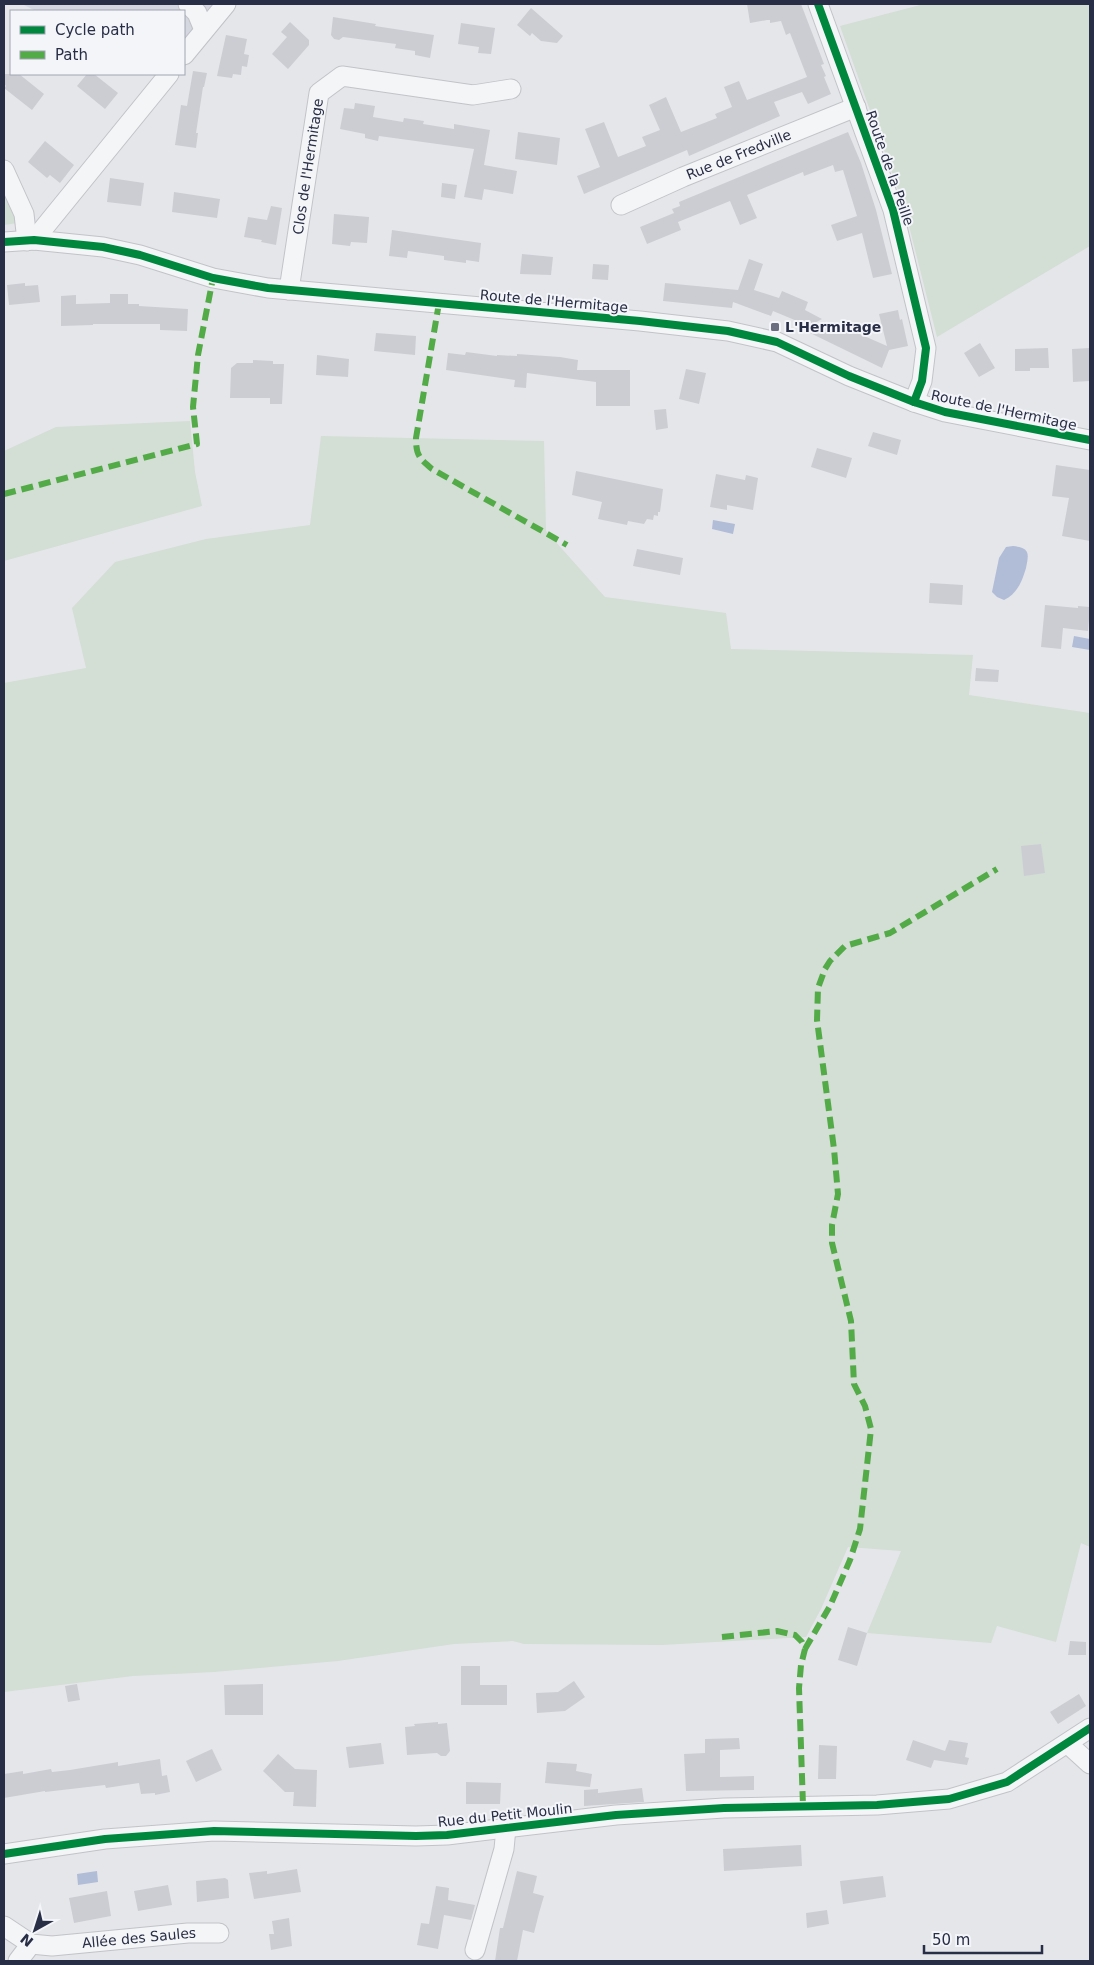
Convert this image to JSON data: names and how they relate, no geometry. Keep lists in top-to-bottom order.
{
  "streets": {
    "street": [
      "Rue de Fredville",
      "Clos de l'Hermitage",
      "Route de la Peille",
      "Route de l'Hermitage",
      "Rue du Petit Moulin",
      "Allée des Saules"
    ]
  },
  "crossings": [
    ["Rue de Fredville", "Route de la Peille"],
    ["Clos de l'Hermitage", "Route de l'Hermitage"],
    ["Route de la Peille", "Route de l'Hermitage"]
  ],
  "places": {
    "transit": ["L'Hermitage"]
  },
  "legend": ["Cycle path", "Path"],
  "scale_bar": "50 m",
  "north": "bottom left"
}
